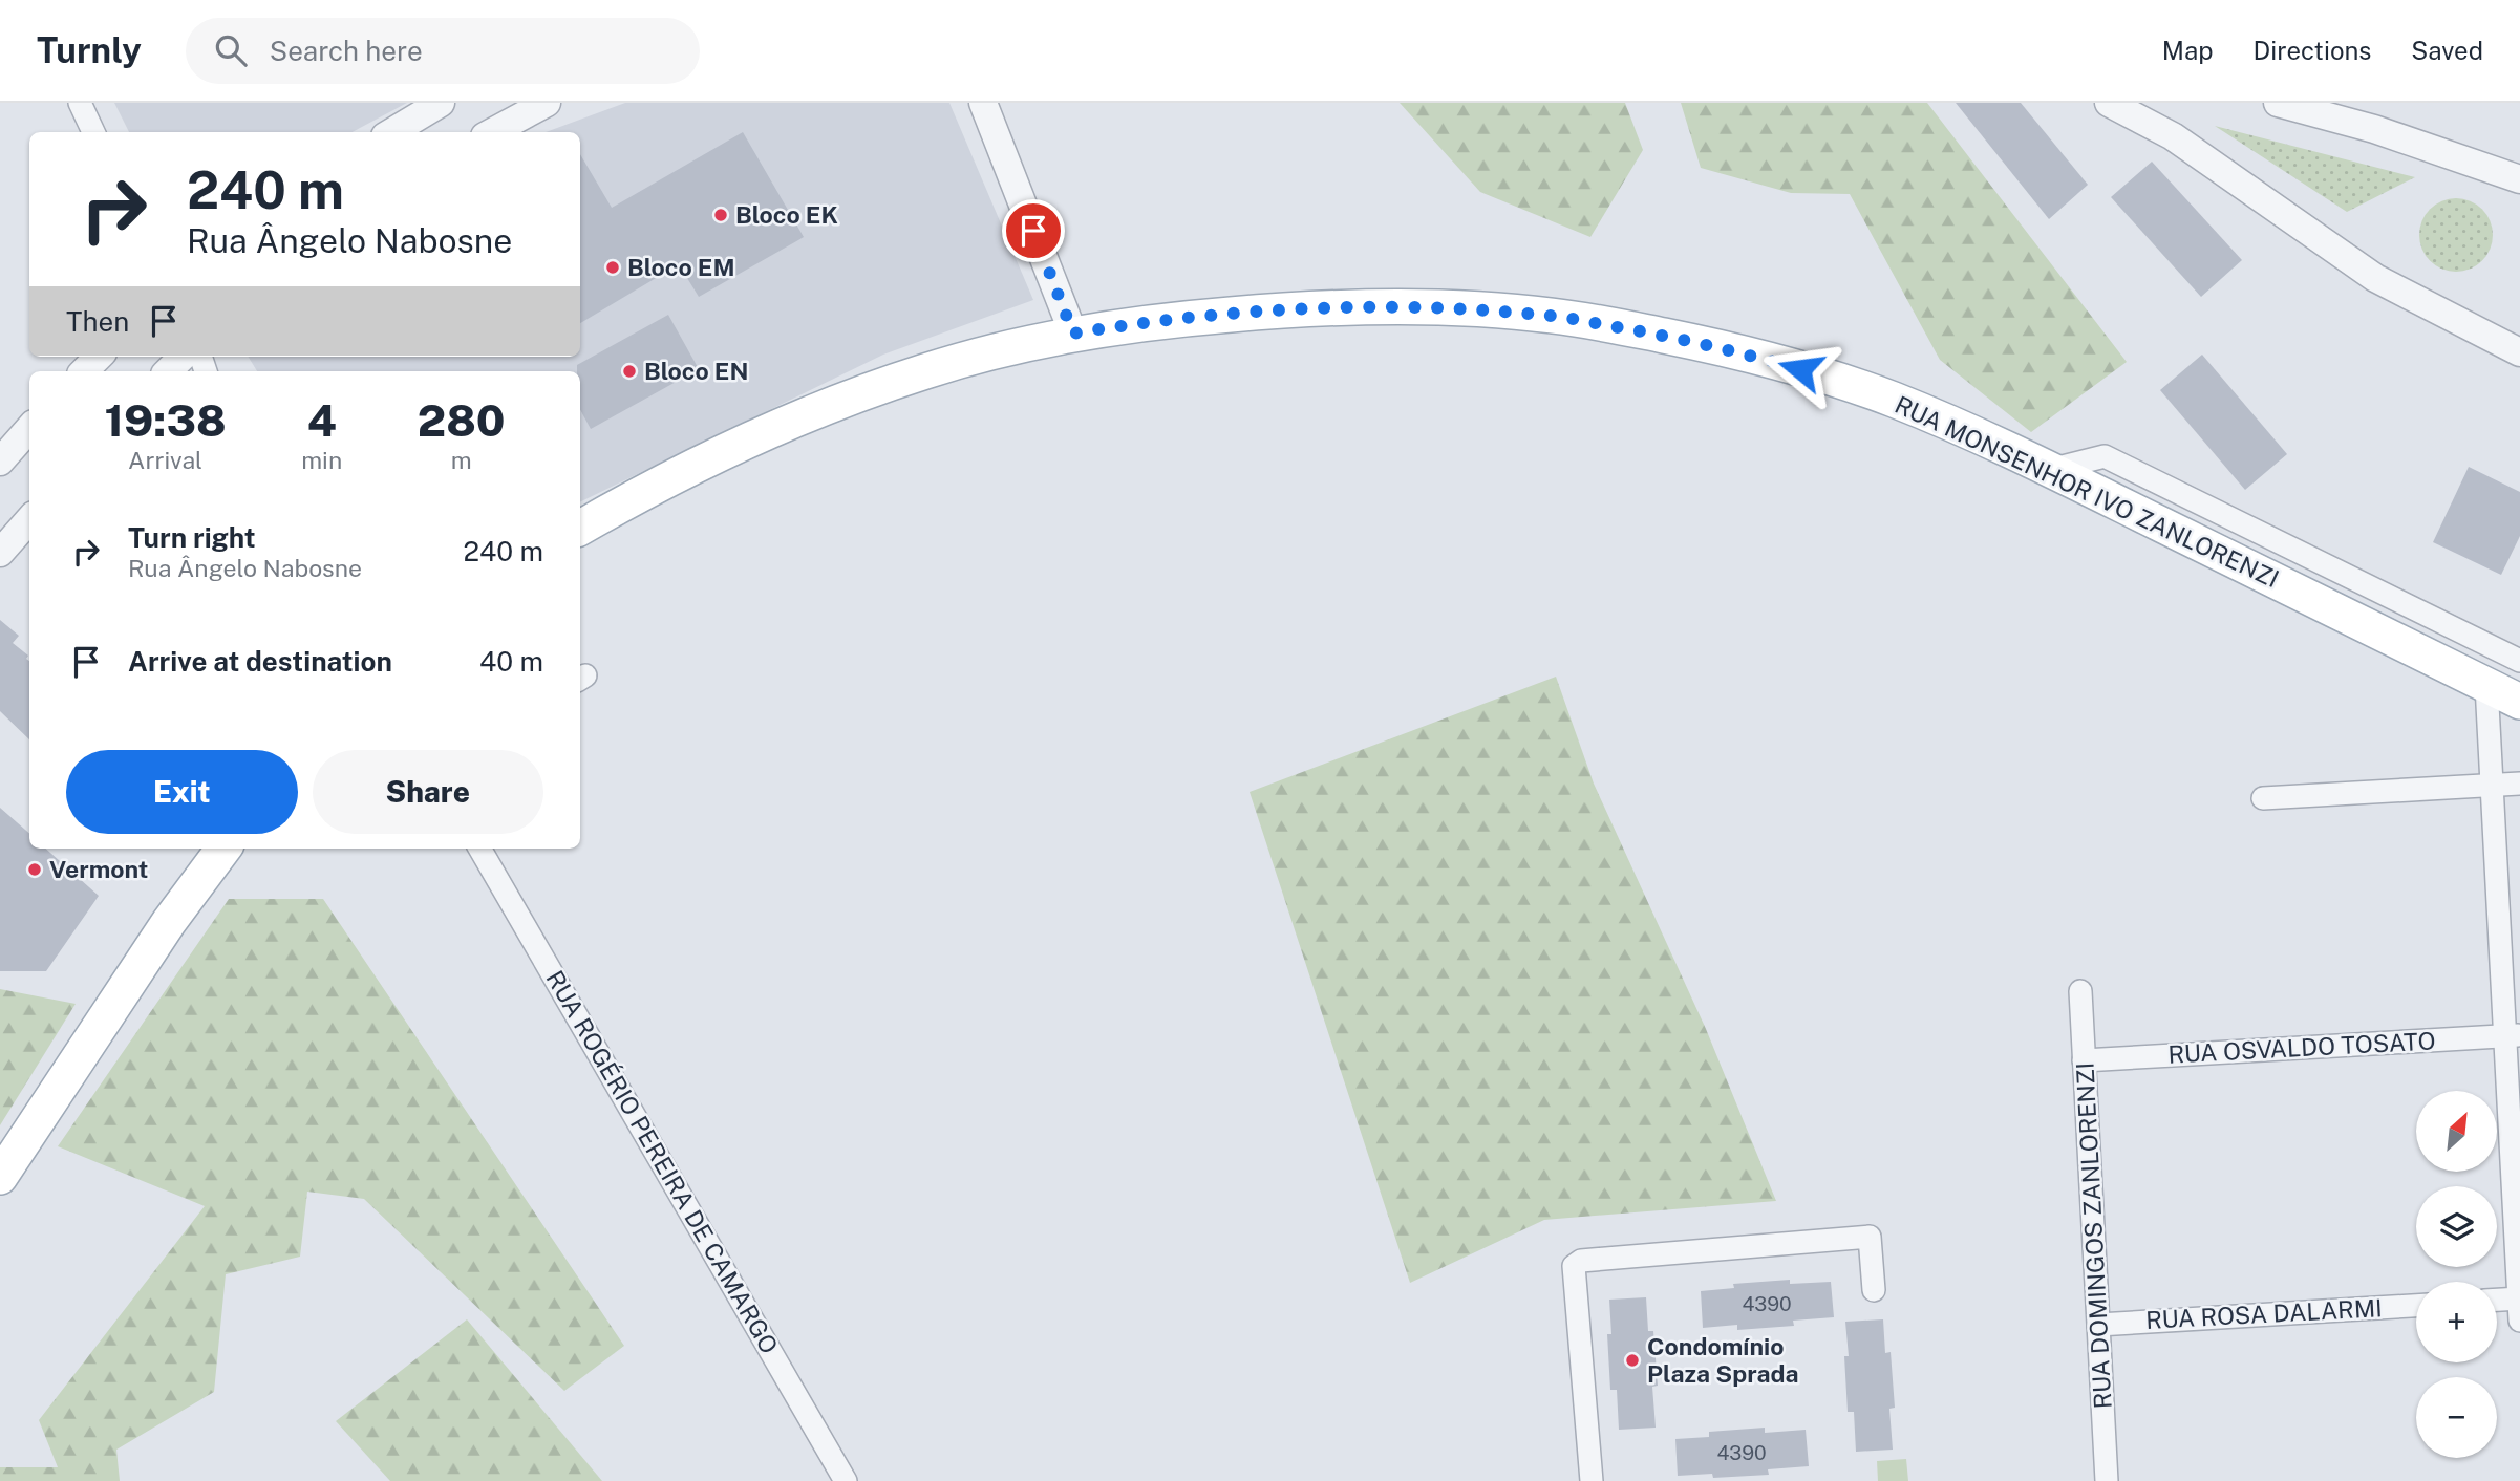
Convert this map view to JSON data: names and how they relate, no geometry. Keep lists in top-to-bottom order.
{
  "streets": {
    "main road": ["RUA MONSENHOR IVO ZANLORENZI"],
    "street": [
      "RUA OSVALDO TOSATO",
      "RUA ROGÉRIO PEREIRA DE CAMARGO",
      "RUA DOMINGOS ZANLORENZI",
      "RUA ROSA DALARMI"
    ]
  },
  "crossings": [
    ["RUA OSVALDO TOSATO", "RUA DOMINGOS ZANLORENZI"],
    ["RUA DOMINGOS ZANLORENZI", "RUA ROSA DALARMI"]
  ],
  "places": [
    "Bloco EK",
    "Bloco EM",
    "Bloco EN",
    "Vermont",
    "Condomínio Plaza Sprada"
  ],
  "house_numbers": ["4390", "4390"],
  "north": "top right",
  "page": {
    "header": "Turnly",
    "search": "Search here",
    "nav": ["Map", "Directions", "Saved"],
    "turn": ["240 m", "Rua Ângelo Nabosne"],
    "then": "Then",
    "eta": [
      "19:38",
      "Arrival",
      "4",
      "min",
      "280",
      "m"
    ],
    "list": [
      {
        "name": "Turn right",
        "note": "Rua Ângelo Nabosne",
        "value": "240 m"
      },
      {
        "name": "Arrive at destination",
        "value": "40 m"
      }
    ],
    "buttons": ["Exit", "Share"],
    "map_buttons": ["+", "−"]
  }
}
